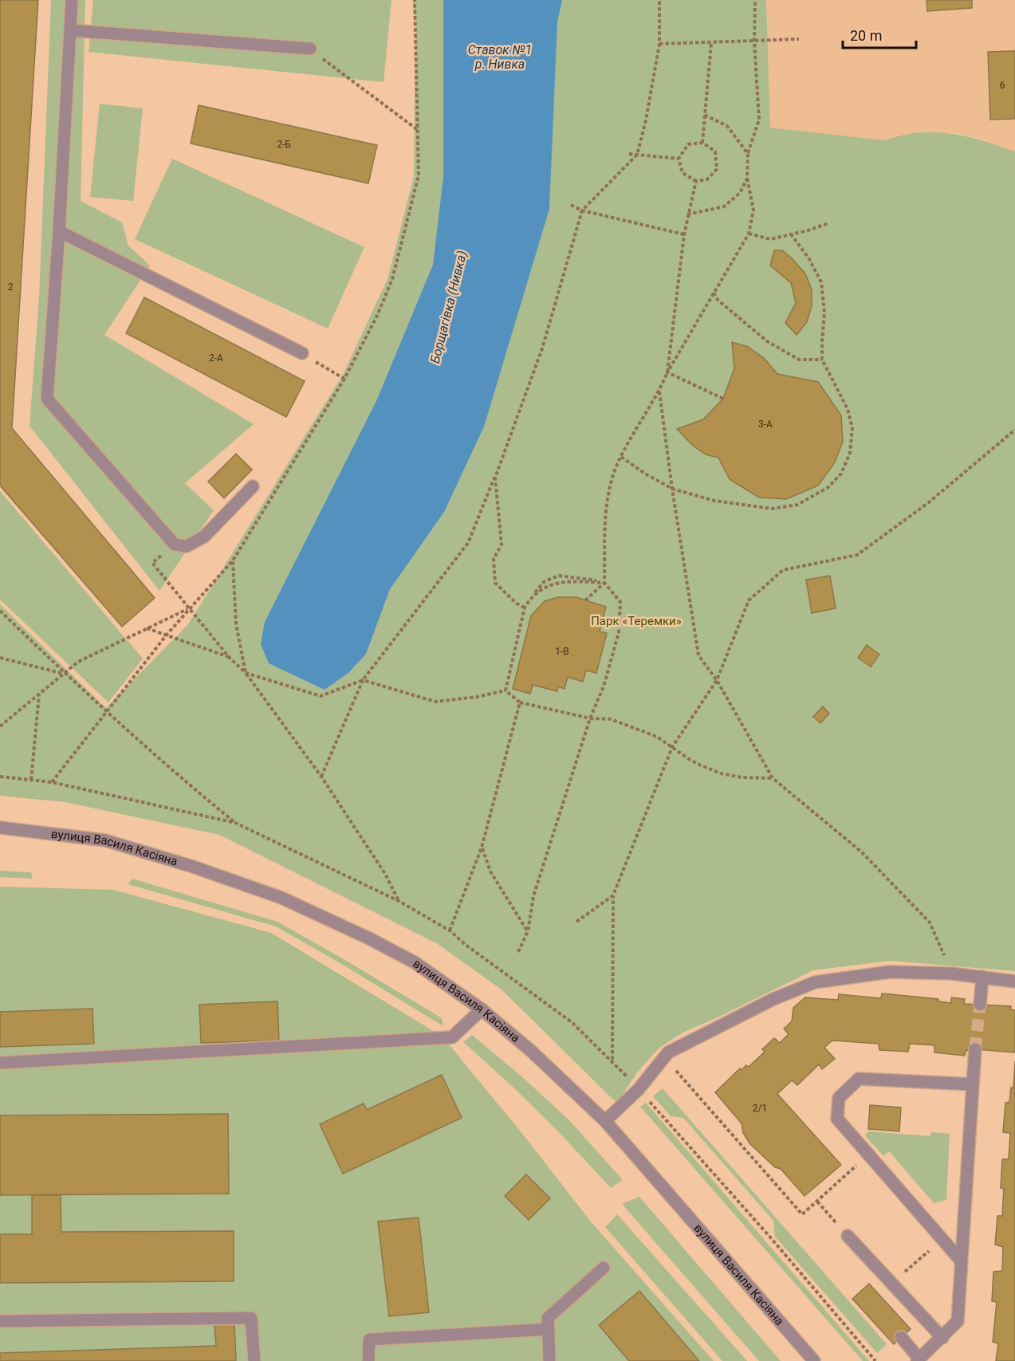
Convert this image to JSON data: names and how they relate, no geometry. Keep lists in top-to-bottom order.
{
  "streets": {
    "street": ["вулиця Василя Касіяна"]
  },
  "water": ["Ставок №1 р. Нивка", "Борщагівка (Нивка)"],
  "parks": ["Парк «Теремки»"],
  "house_numbers": [
    "6",
    "2-Б",
    "2",
    "2-А",
    "3-А",
    "1-В",
    "2/1"
  ],
  "scale_bar": "20 m"
}
